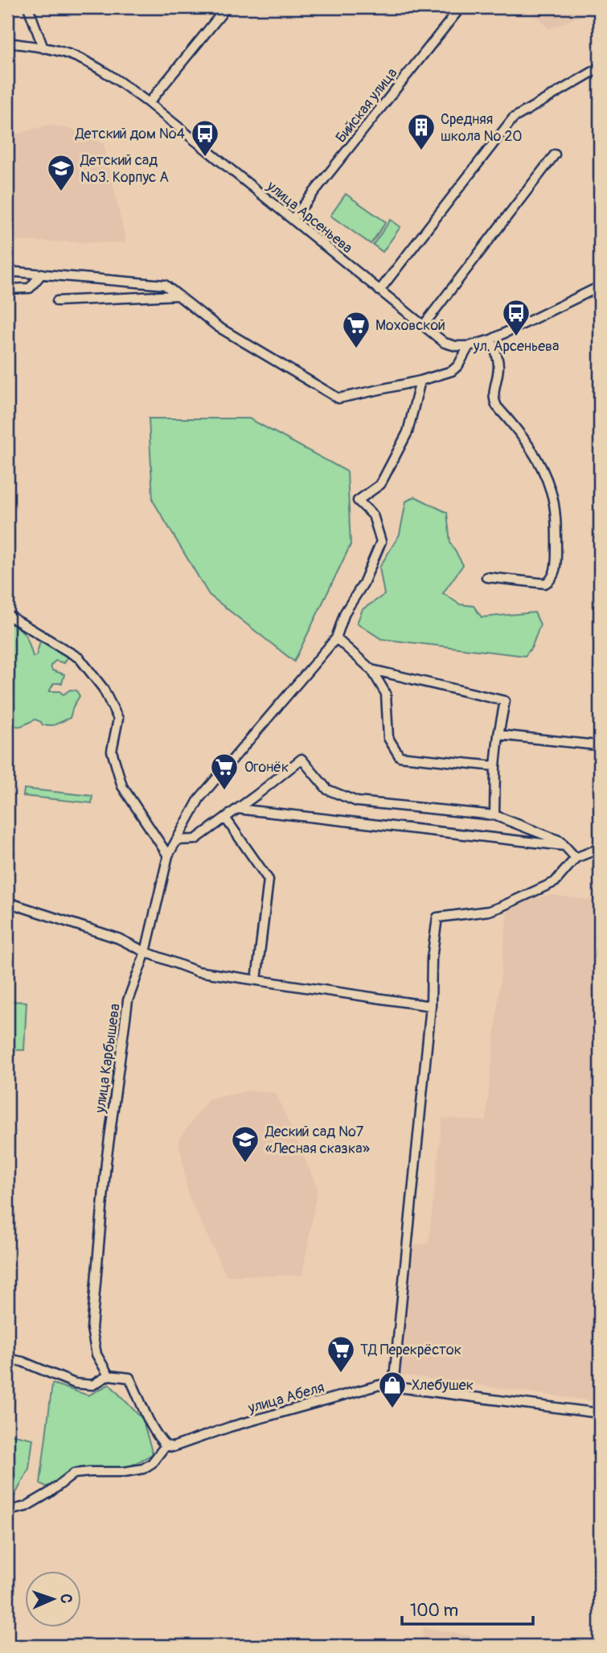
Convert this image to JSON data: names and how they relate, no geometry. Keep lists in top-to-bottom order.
{
  "streets": {
    "street": [
      "Бийская улица",
      "улица Арсеньева",
      "улица Карбышева",
      "улица Абеля"
    ]
  },
  "crossings": [
    ["Бийская улица", "улица Арсеньева"]
  ],
  "places": {
    "building": ["Средняя школа № 20"],
    "bus stop": ["Детский дом №4", "ул. Арсеньева"],
    "school or university": ["Детский сад №3. Корпус А", "Деский сад №7 «Лесная сказка»"],
    "supermarket": ["Моховской", "Огонёк", "ТД Перекрёсток"],
    "shop": ["Хлебушек"]
  },
  "scale_bar": "100 m",
  "north": "right"
}
